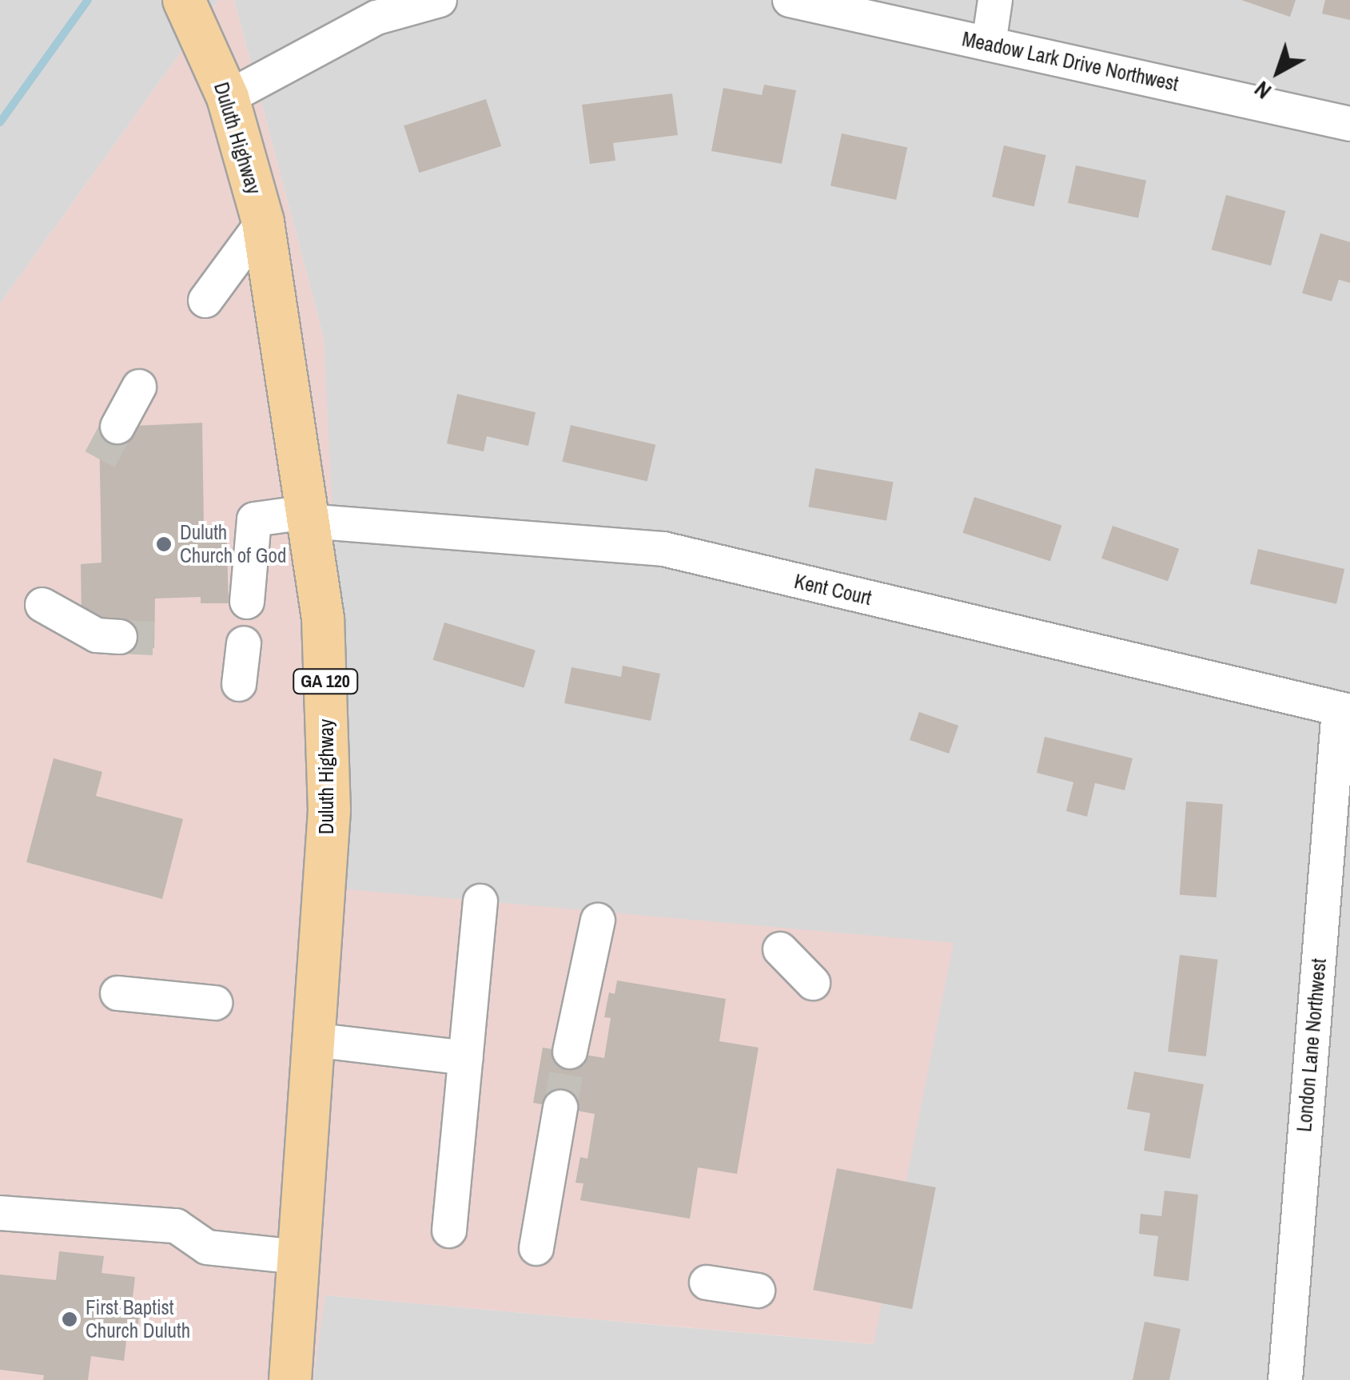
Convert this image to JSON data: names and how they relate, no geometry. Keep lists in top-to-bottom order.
{
  "streets": {
    "main road": ["Duluth Highway", "GA 120"],
    "street": ["Meadow Lark Drive Northwest", "Kent Court", "London Lane Northwest"]
  },
  "crossings": [
    ["Duluth Highway", "Kent Court"],
    ["Kent Court", "London Lane Northwest"]
  ],
  "places": ["Duluth Church of God", "First Baptist Church Duluth"],
  "north": "bottom left"
}
